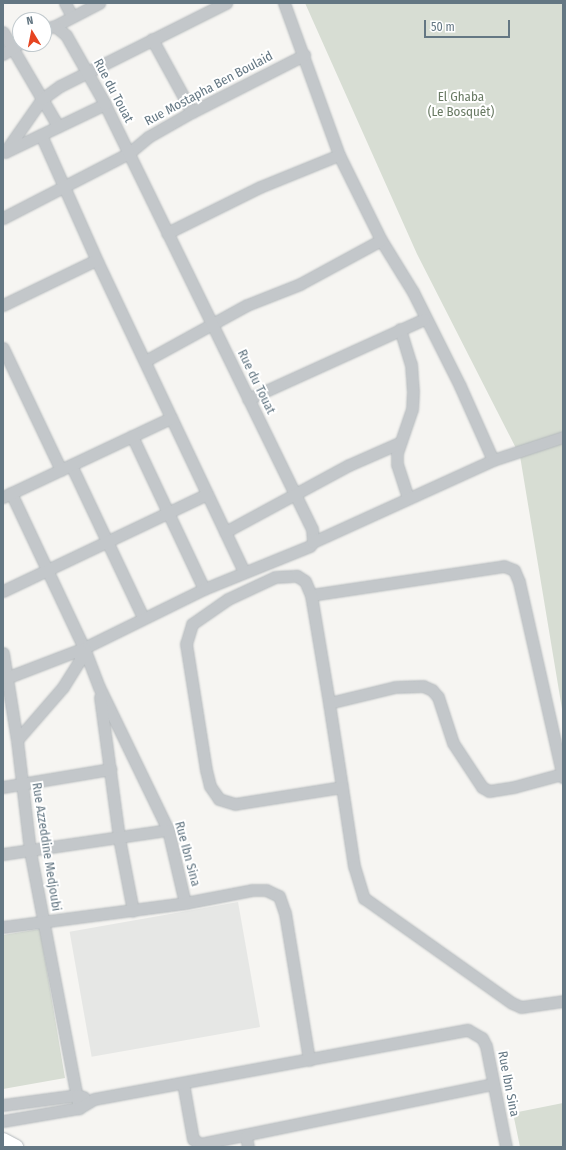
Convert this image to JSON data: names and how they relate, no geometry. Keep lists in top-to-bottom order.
{
  "streets": {
    "street": [
      "Rue Mostapha Ben Boulaid",
      "Rue du Touat",
      "Rue Azzeddine Medjoubi",
      "Rue Ibn Sina"
    ]
  },
  "crossings": [
    ["Rue Mostapha Ben Boulaid", "Rue du Touat"]
  ],
  "parks": ["El Ghaba (Le Bosquêt)"],
  "scale_bar": "50 m",
  "north": "top"
}
